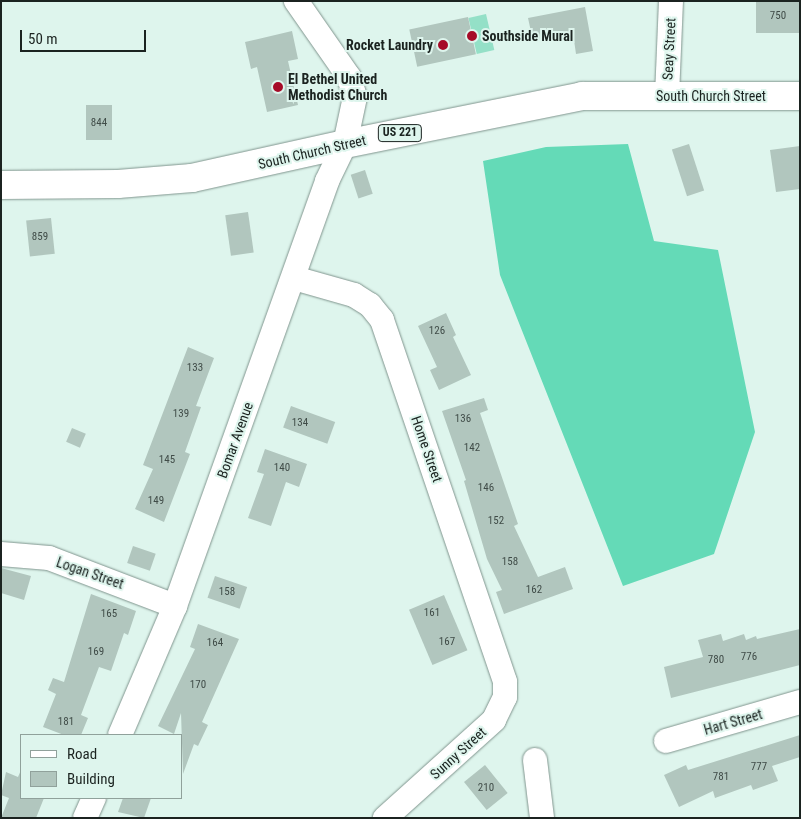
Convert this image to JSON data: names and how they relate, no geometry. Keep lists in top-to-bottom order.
{
  "streets": {
    "main road": ["South Church Street", "US 221"],
    "street": [
      "Seay Street",
      "Bomar Avenue",
      "Home Street",
      "Logan Street",
      "Hart Street",
      "Sunny Street"
    ]
  },
  "crossings": [
    ["Seay Street", "South Church Street"],
    ["South Church Street", "Bomar Avenue"],
    ["Bomar Avenue", "Home Street"],
    ["Bomar Avenue", "Logan Street"],
    ["Home Street", "Sunny Street"]
  ],
  "places": ["Southside Mural", "Rocket Laundry", "El Bethel United Methodist Church"],
  "house_numbers": [
    "750",
    "844",
    "859",
    "126",
    "133",
    "139",
    "136",
    "134",
    "142",
    "145",
    "140",
    "146",
    "149",
    "152",
    "158",
    "162",
    "158",
    "161",
    "165",
    "167",
    "164",
    "169",
    "776",
    "780",
    "170",
    "181",
    "777",
    "781",
    "210"
  ],
  "legend": ["Road", "Building"],
  "scale_bar": "50 m"
}
